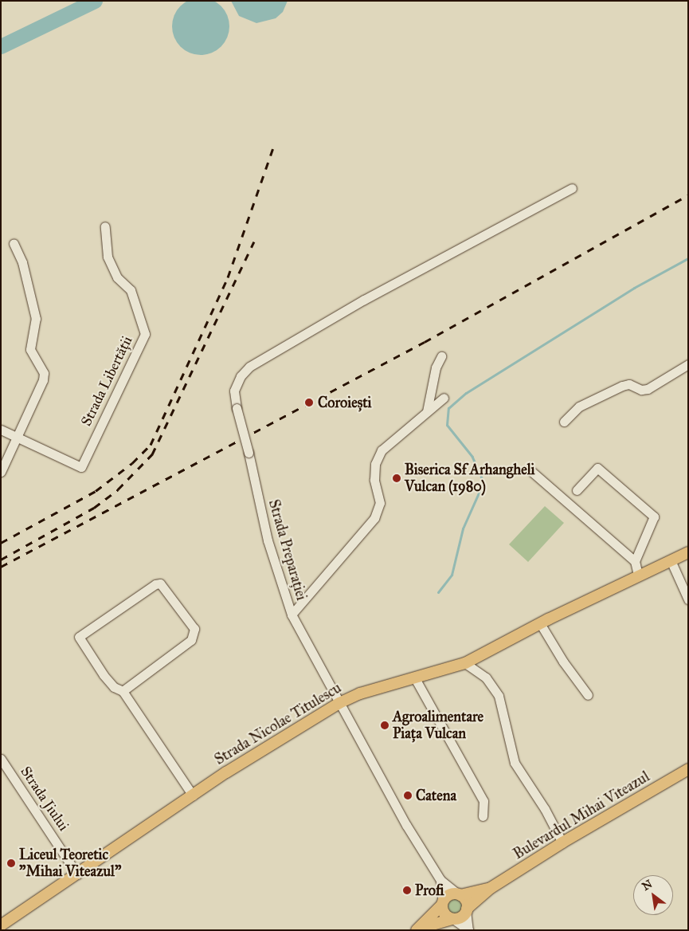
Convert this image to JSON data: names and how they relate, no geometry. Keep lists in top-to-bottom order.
{
  "streets": {
    "main road": ["Strada Nicolae Titulescu", "Bulevardul Mihai Viteazul"],
    "street": ["Strada Libertății", "Strada Preparației", "Strada Jiului"]
  },
  "crossings": [
    ["Strada Preparației", "Strada Nicolae Titulescu"],
    ["Strada Preparației", "Bulevardul Mihai Viteazul"],
    ["Strada Nicolae Titulescu", "Strada Jiului"]
  ],
  "places": [
    "Coroiești",
    "Biserica Sf Arhangheli Vulcan (1980)",
    "Agroalimentare Piața Vulcan",
    "Catena",
    "Liceul Teoretic \"Mihai Viteazul\"",
    "Profi"
  ],
  "north": "top left"
}
